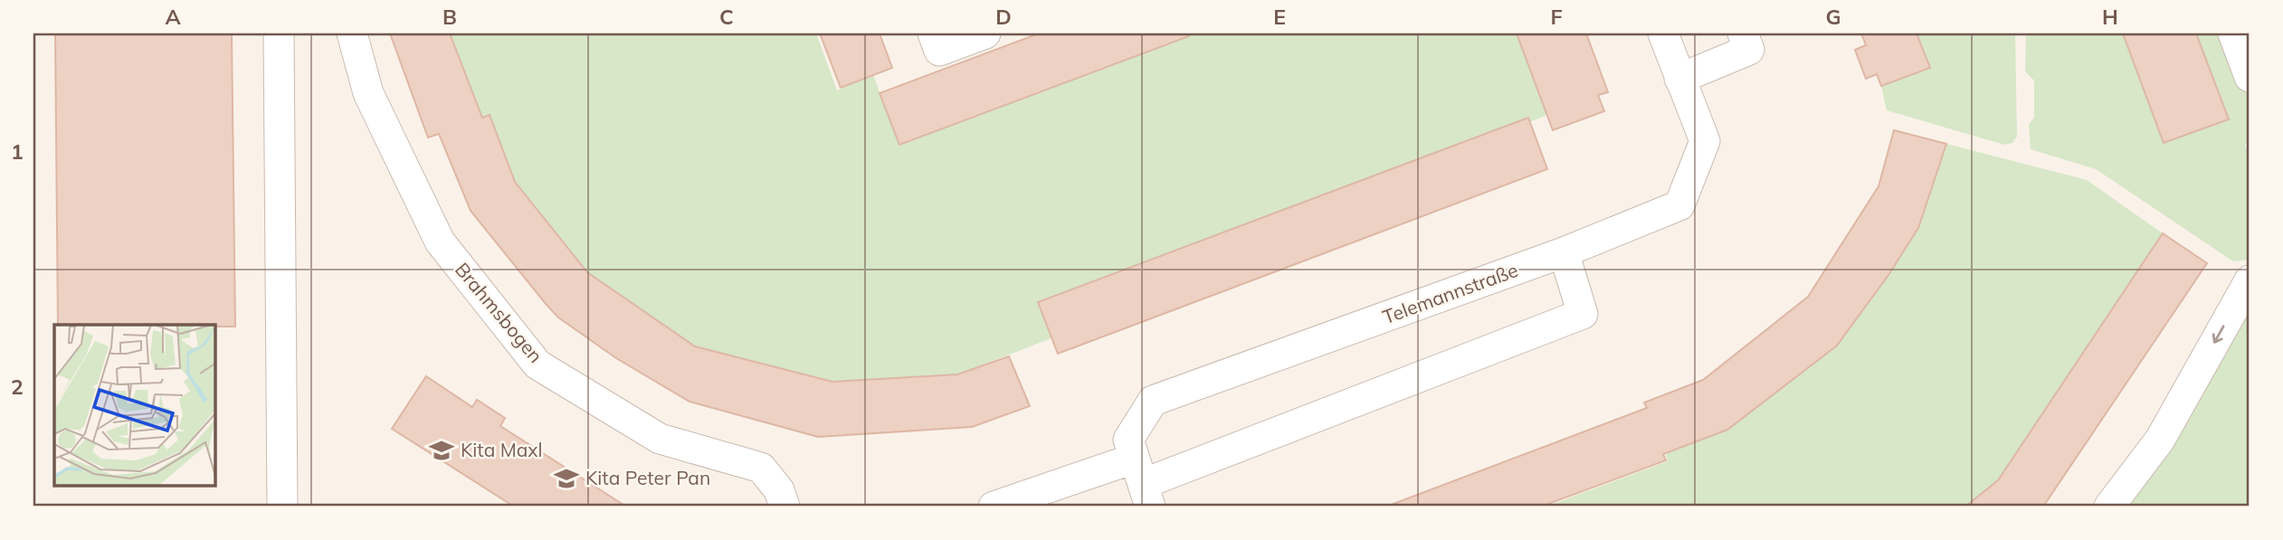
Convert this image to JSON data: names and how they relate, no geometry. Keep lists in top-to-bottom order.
{
  "streets": {
    "street": ["Telemannstraße", "Brahmsbogen"]
  },
  "places": {
    "school or university": ["Kita Maxl", "Kita Peter Pan"]
  },
  "grid": {
    "columns": [
      "A",
      "B",
      "C",
      "D",
      "E",
      "F",
      "G",
      "H"
    ],
    "rows": ["1", "2"]
  }
}
